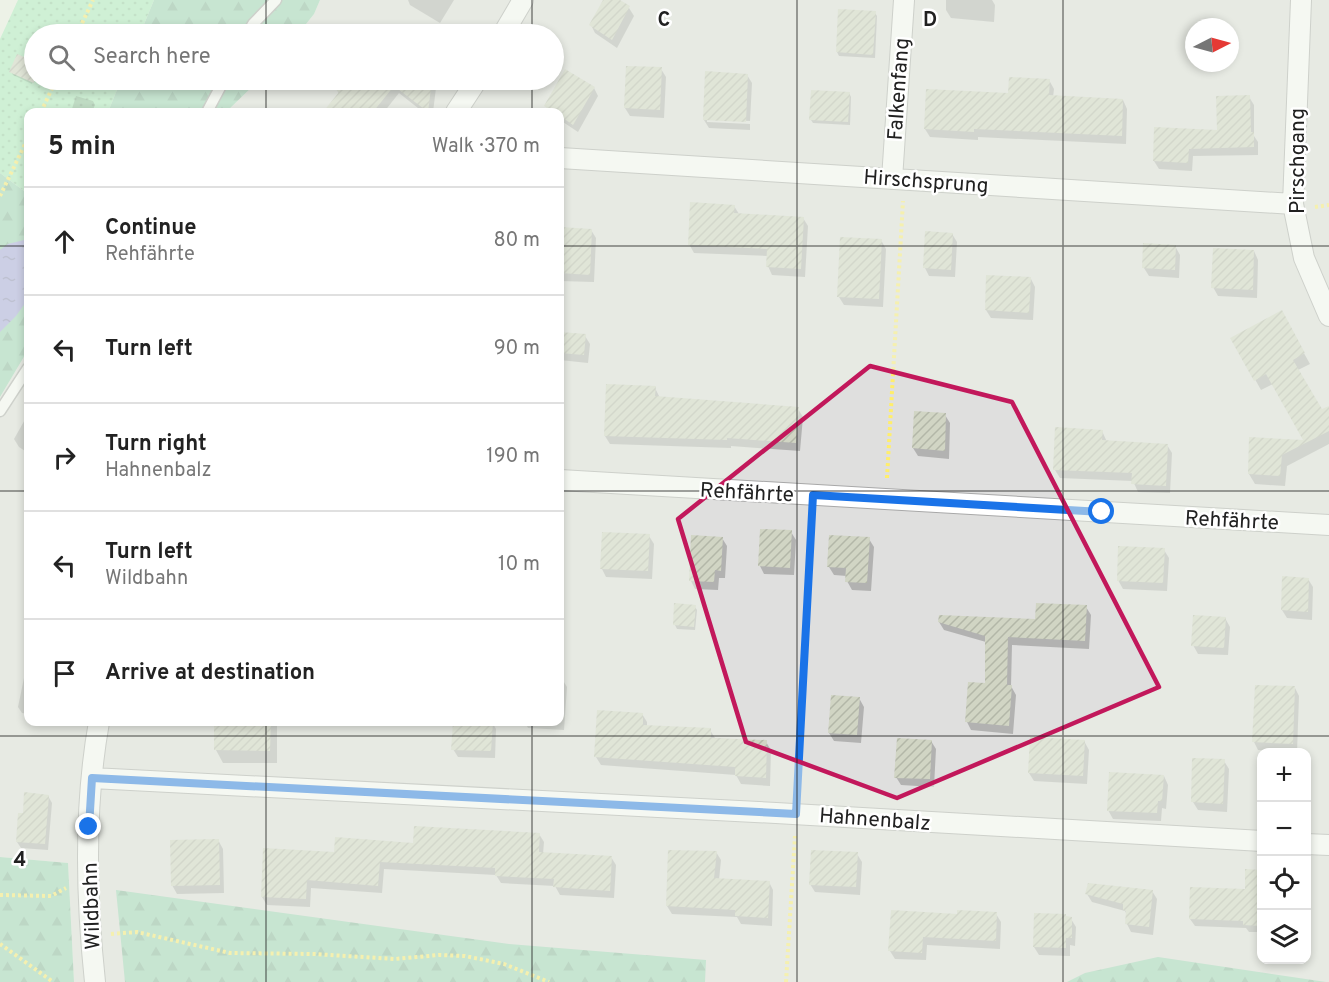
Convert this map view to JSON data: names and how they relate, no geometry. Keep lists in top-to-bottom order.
{
  "streets": {
    "street": [
      "Falkenfang",
      "Pirschgang",
      "Hirschsprung",
      "Rehfährte",
      "Hahnenbalz",
      "Wildbahn"
    ]
  },
  "crossings": [
    ["Falkenfang", "Hirschsprung"],
    ["Pirschgang", "Hirschsprung"],
    ["Hahnenbalz", "Wildbahn"]
  ],
  "north": "right",
  "page": {
    "search": "Search here",
    "heading": ["5 min", "Walk · 370 m"],
    "list": [
      ["Continue", "Rehfährte", "80 m"],
      ["Turn left", "90 m"],
      ["Turn right", "Hahnenbalz", "190 m"],
      ["Turn left", "Wildbahn", "10 m"],
      "Arrive at destination"
    ],
    "map_buttons": ["+", "−"]
  },
  "grid": {
    "columns": ["C", "D"],
    "rows": ["4"]
  }
}
